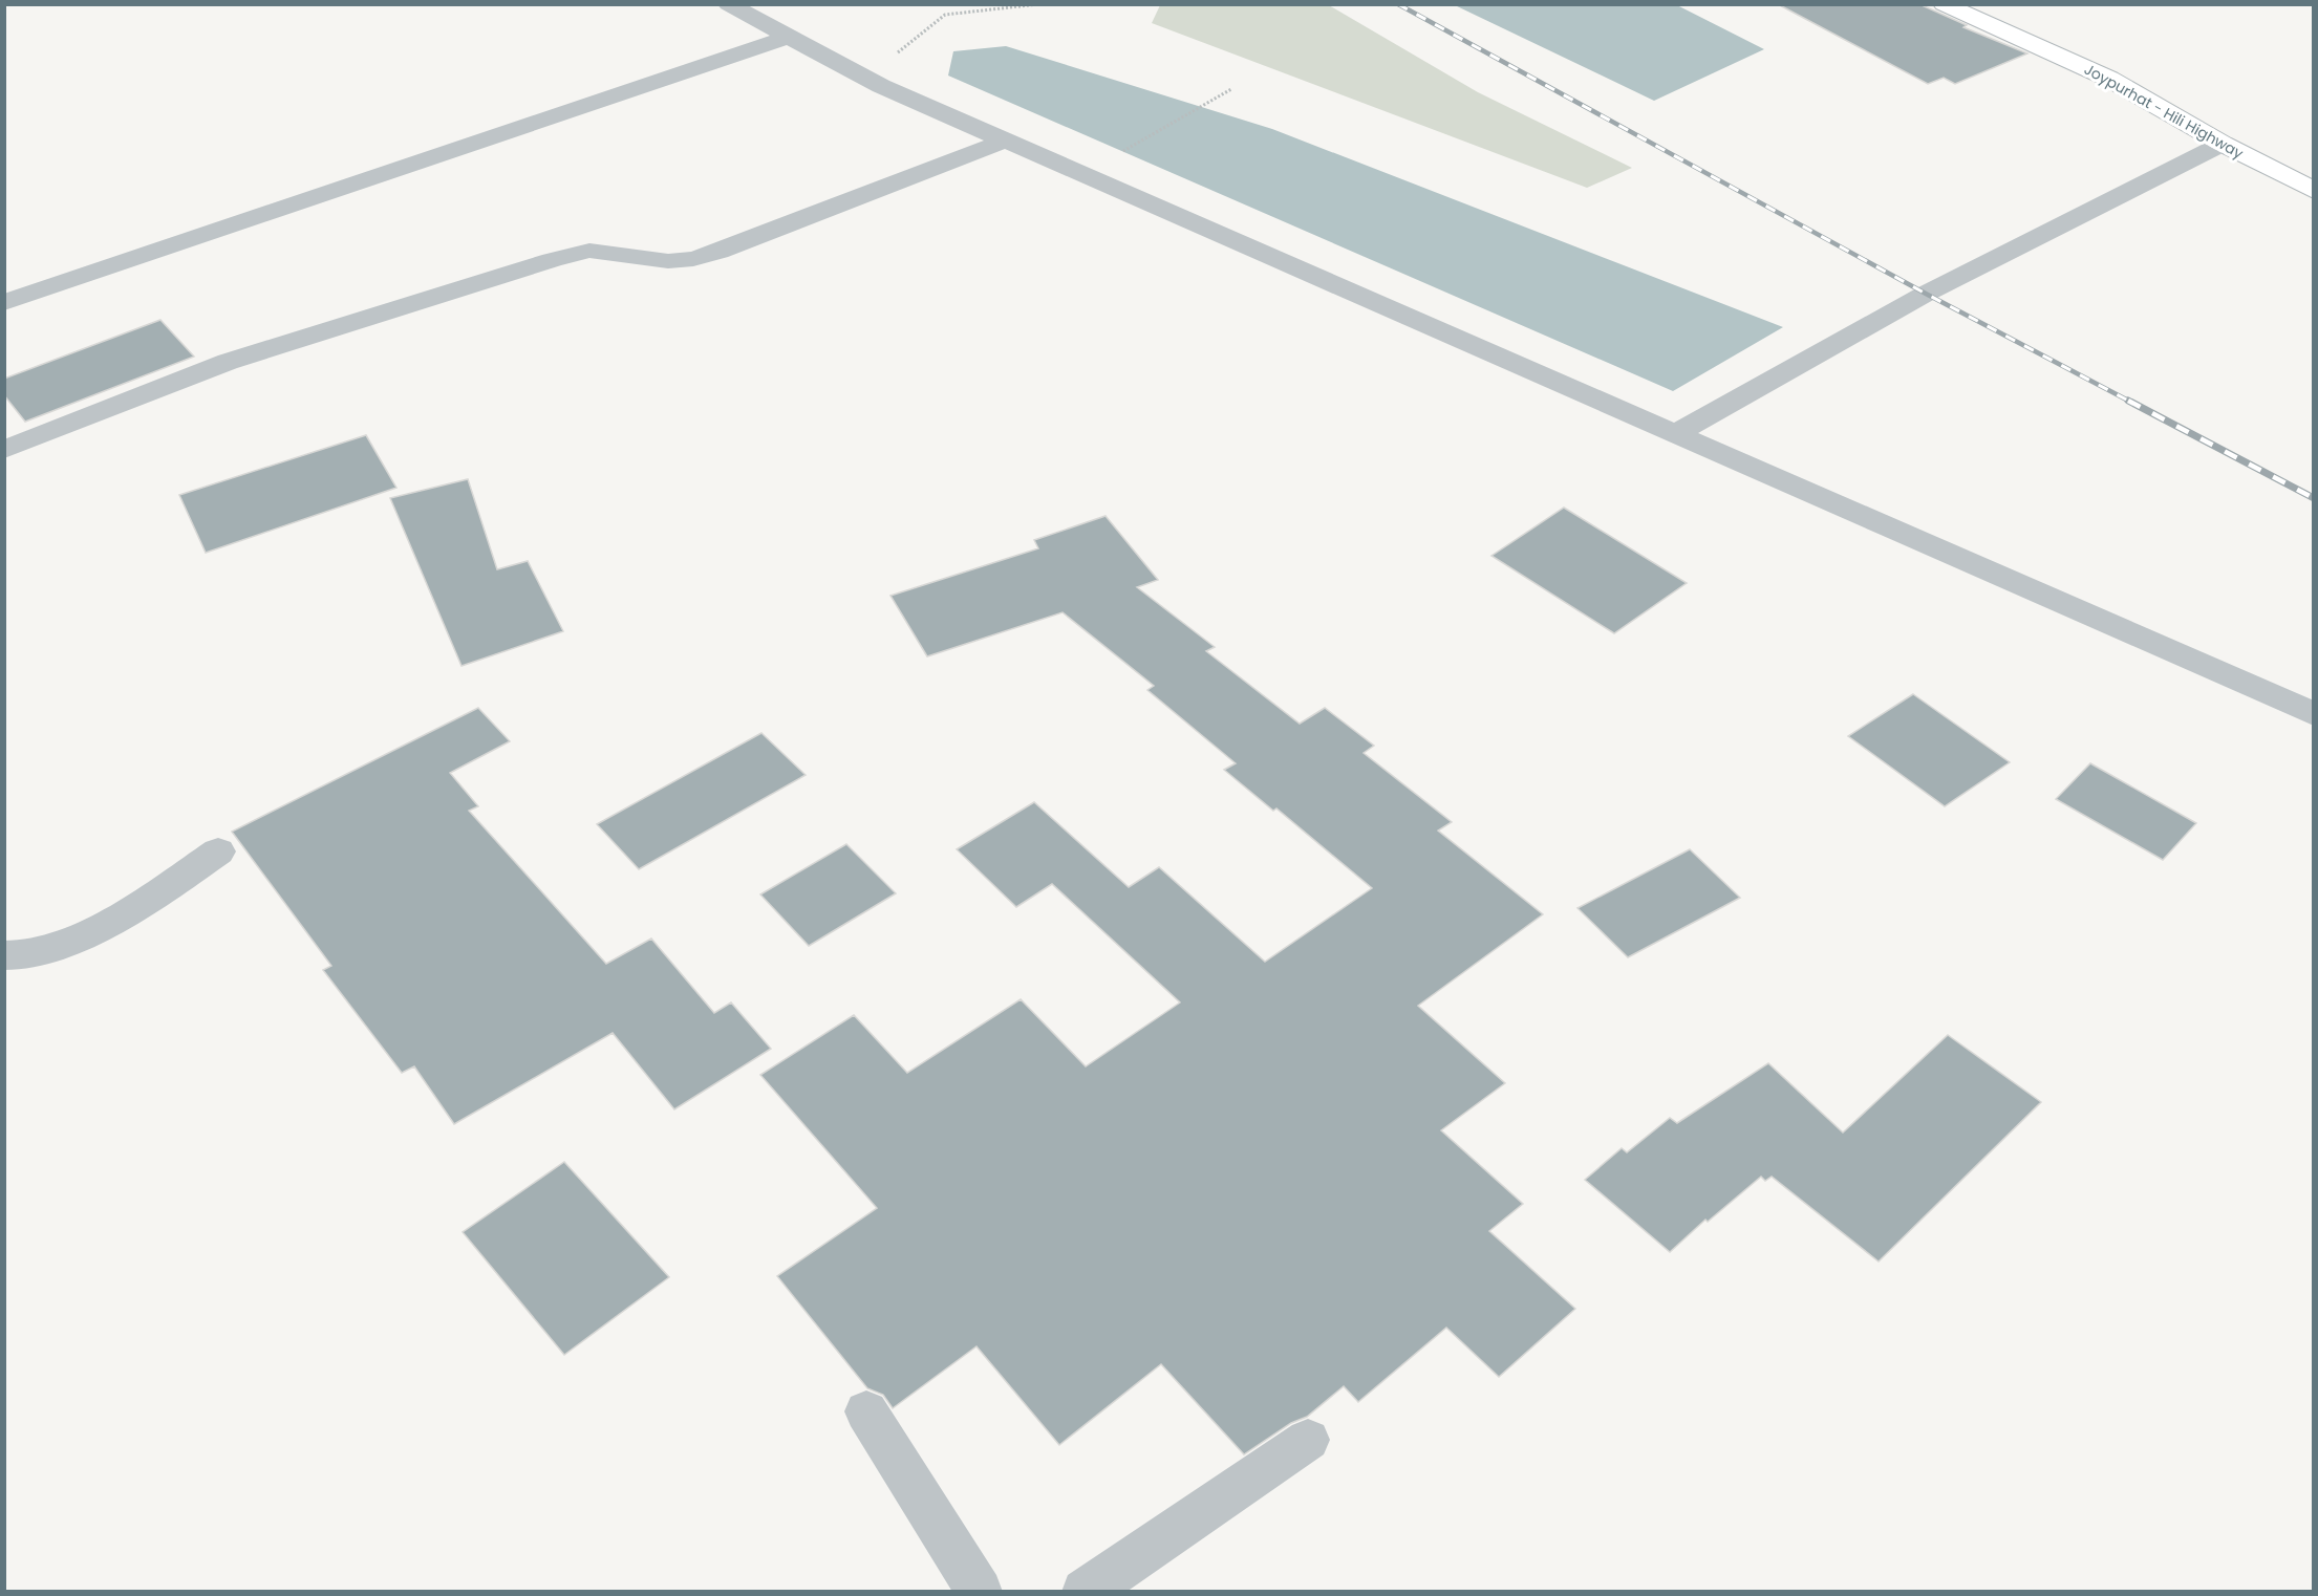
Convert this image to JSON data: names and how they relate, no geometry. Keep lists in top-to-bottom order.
{
  "streets": {
    "main road": ["Joypurhat - Hili Highway"]
  }
}
